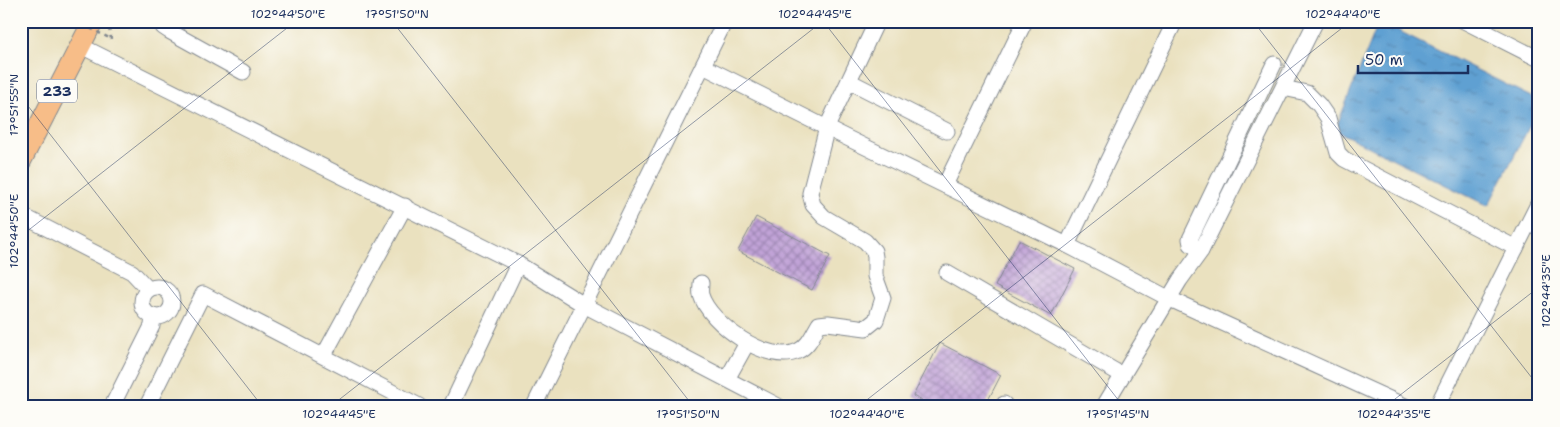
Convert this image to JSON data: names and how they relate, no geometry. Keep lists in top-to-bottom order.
{
  "streets": {
    "main road": ["233"]
  },
  "scale_bar": "50 m",
  "coordinates": [
    "102°44'50\"E",
    "17°51'50\"N",
    "102°44'45\"E",
    "102°44'40\"E",
    "17°51'55\"N",
    "102°44'35\"E",
    "17°51'45\"N"
  ]
}
